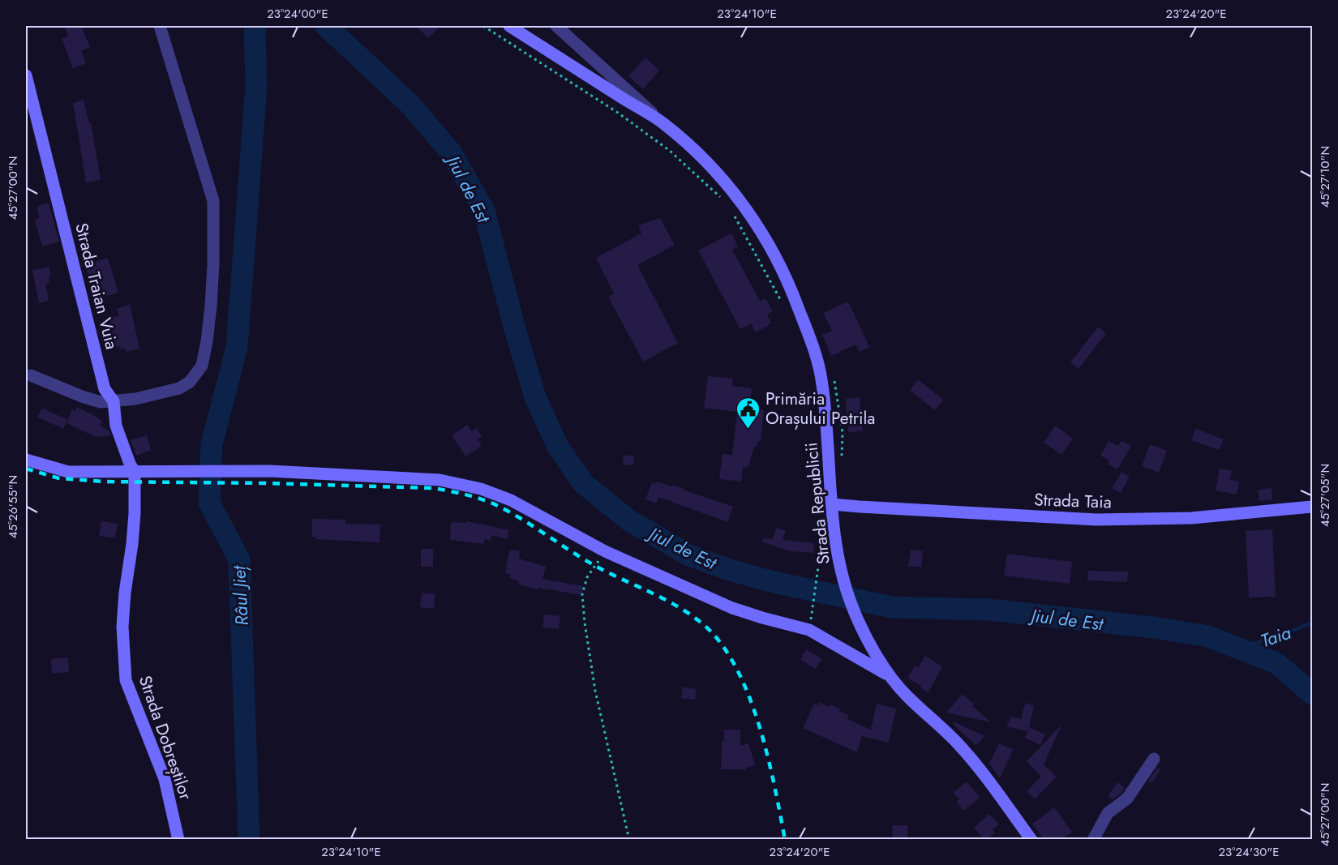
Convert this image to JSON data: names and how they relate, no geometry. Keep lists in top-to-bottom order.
{
  "streets": {
    "street": [
      "Strada Traian Vuia",
      "Strada Taia",
      "Strada Republicii",
      "Strada Dobreștilor"
    ]
  },
  "crossings": [
    ["Strada Traian Vuia", "Strada Dobreștilor"],
    ["Strada Taia", "Strada Republicii"]
  ],
  "water": ["Jiul de Est", "Râul Jieț", "Taia"],
  "places": {
    "public building": ["Primăria Orașului Petrila"]
  },
  "coordinates": [
    "23°24'00\"E",
    "23°24'10\"E",
    "23°24'20\"E",
    "45°27'10\"N",
    "45°27'00\"N",
    "45°27'05\"N",
    "45°26'55\"N",
    "23°24'30\"E"
  ]
}
